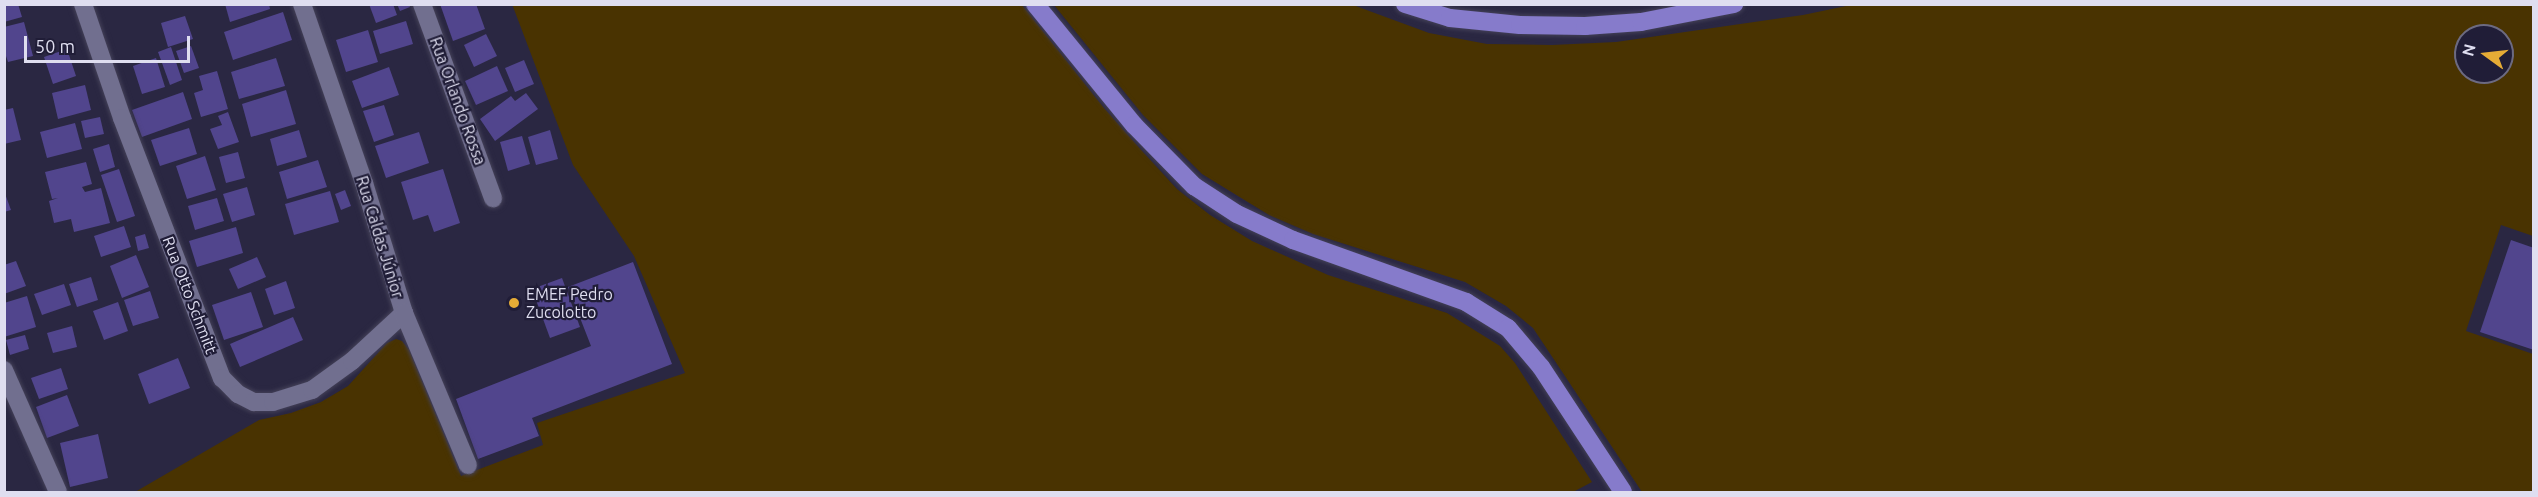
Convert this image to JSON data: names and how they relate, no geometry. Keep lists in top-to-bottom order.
{
  "streets": {
    "street": ["Rua Orlando Rossa", "Rua Caldas Júnior", "Rua Otto Schmitt"]
  },
  "crossings": [
    ["Rua Caldas Júnior", "Rua Otto Schmitt"]
  ],
  "places": ["EMEF Pedro Zucolotto"],
  "scale_bar": "50 m",
  "north": "left"
}
